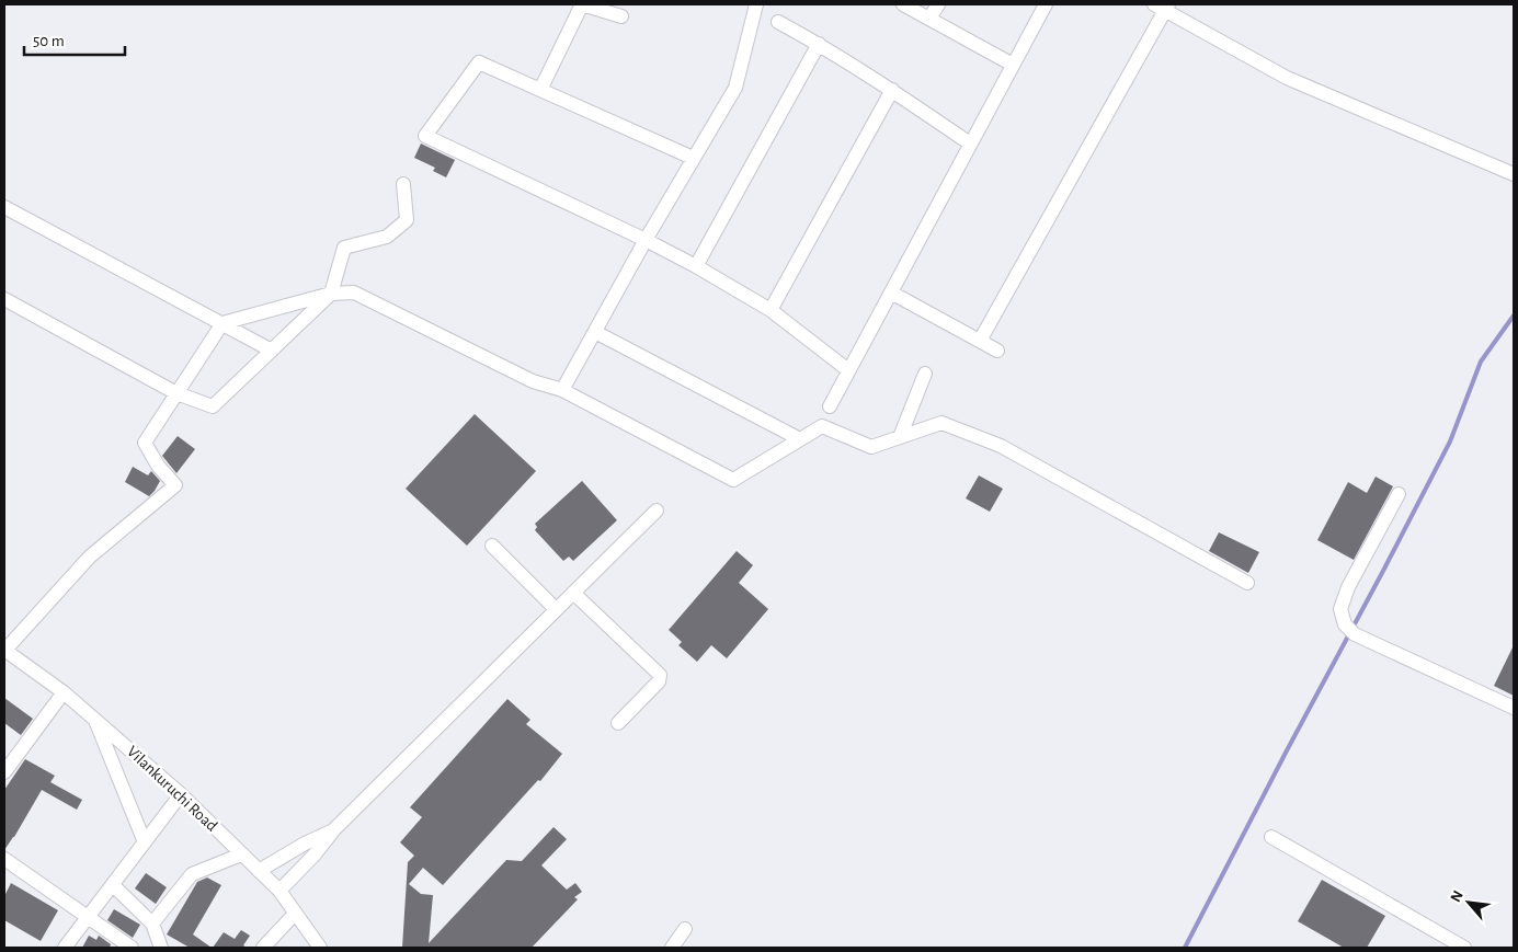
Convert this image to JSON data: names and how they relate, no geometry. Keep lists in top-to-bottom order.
{
  "streets": {
    "street": ["Vilankuruchi Road"]
  },
  "scale_bar": "50 m",
  "north": "top left"
}
